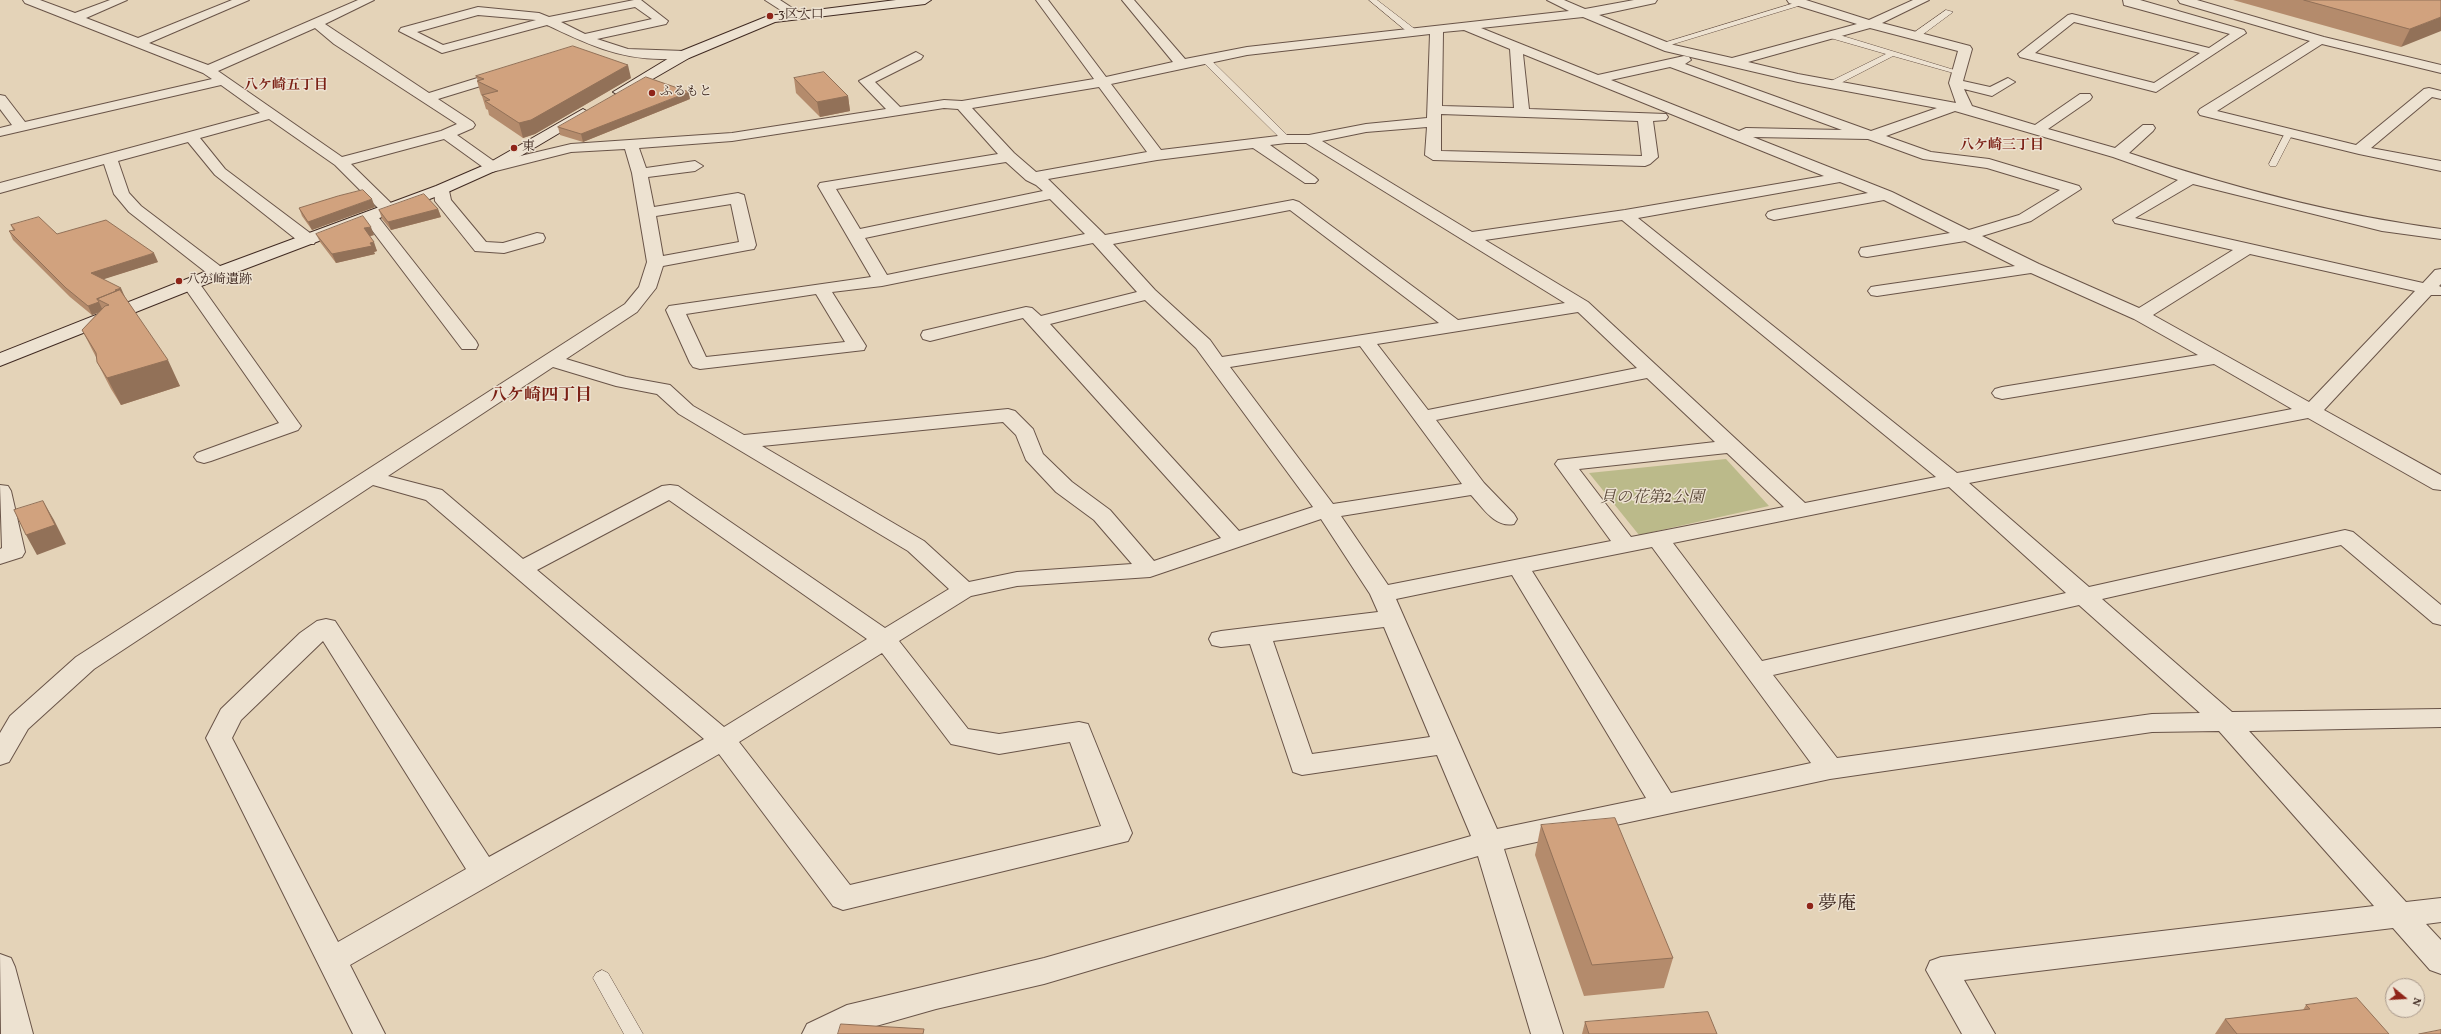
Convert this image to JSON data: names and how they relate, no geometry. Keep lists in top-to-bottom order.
{
  "districts": ["八ケ崎五丁目", "八ケ崎三丁目", "八ケ崎四丁目"],
  "parks": ["貝の花第2公園"],
  "places": [
    "3区入口",
    "ふるもと",
    "東",
    "八が崎遺跡",
    "夢庵"
  ],
  "north": "right"
}
